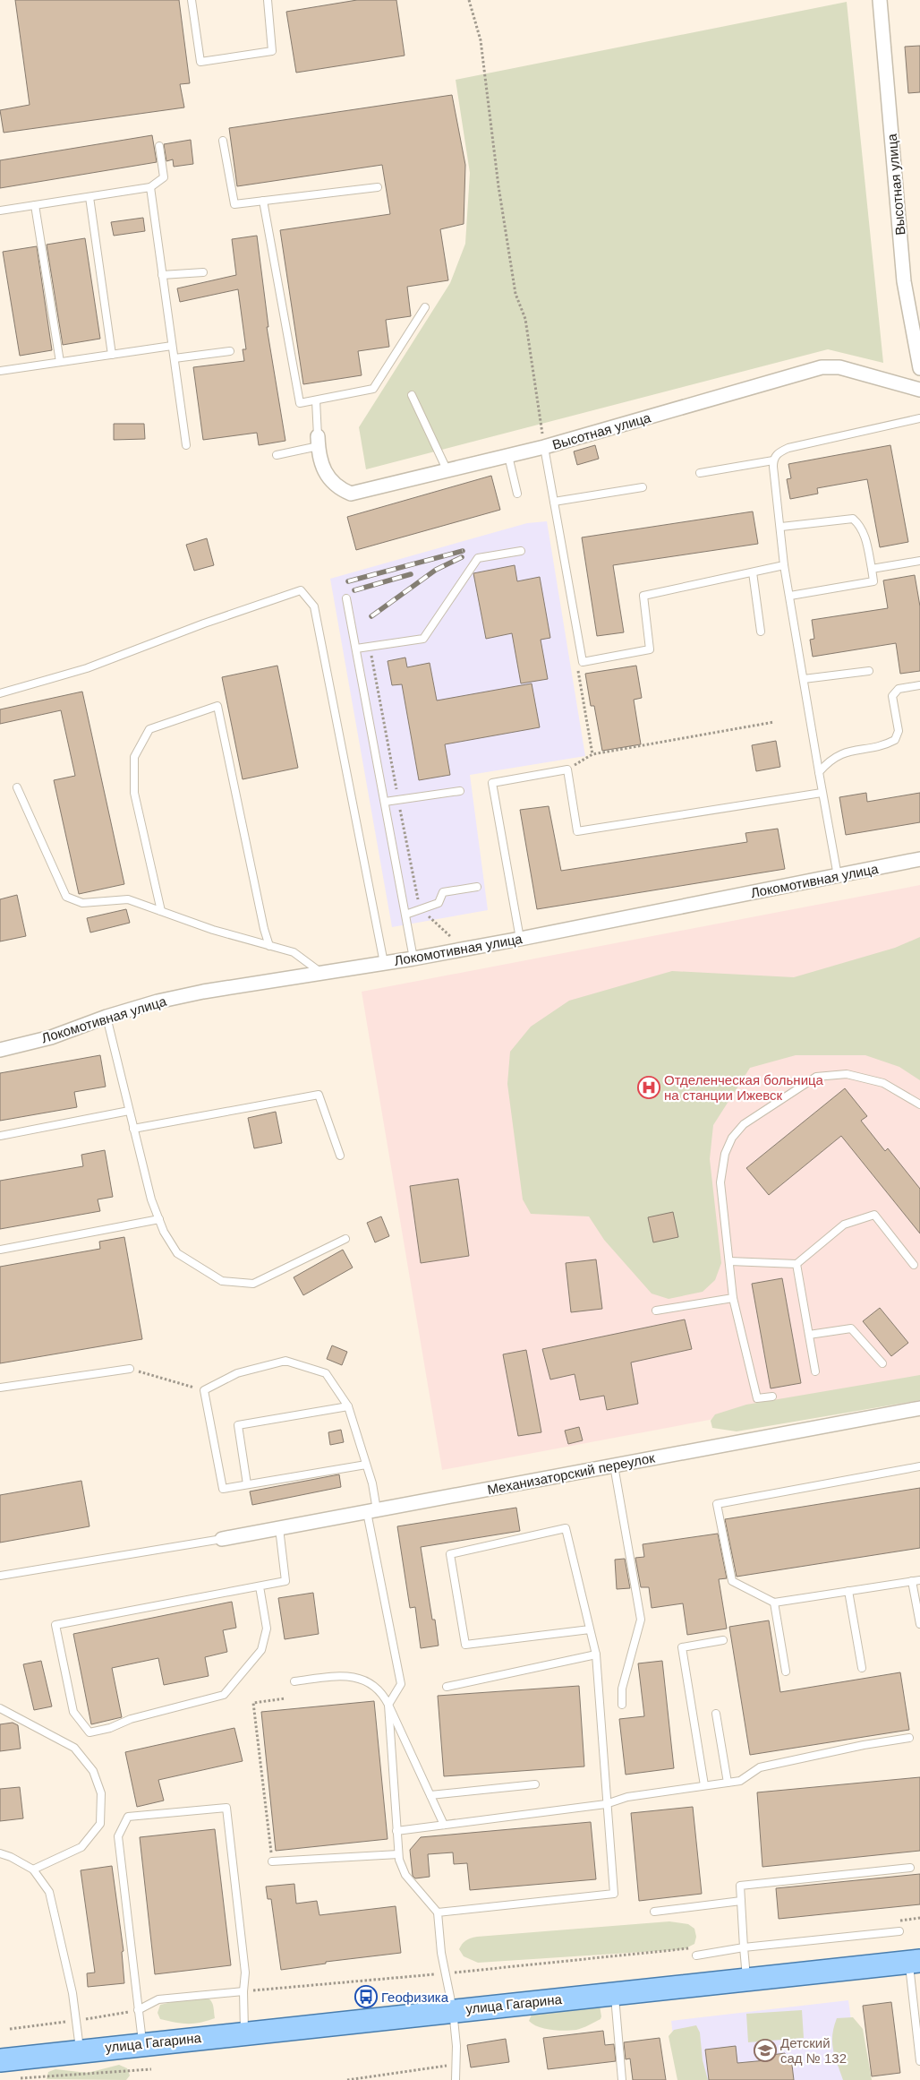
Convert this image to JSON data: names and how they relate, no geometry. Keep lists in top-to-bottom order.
{
  "streets": {
    "main road": ["улица Гагарина"],
    "street": ["Высотная улица", "Локомотивная улица", "Механизаторский переулок"]
  },
  "places": {
    "hospital": ["Отделенческая больница на станции Ижевск"],
    "bus stop": ["Геофизика"],
    "school or university": ["Детский сад № 132"]
  }
}
